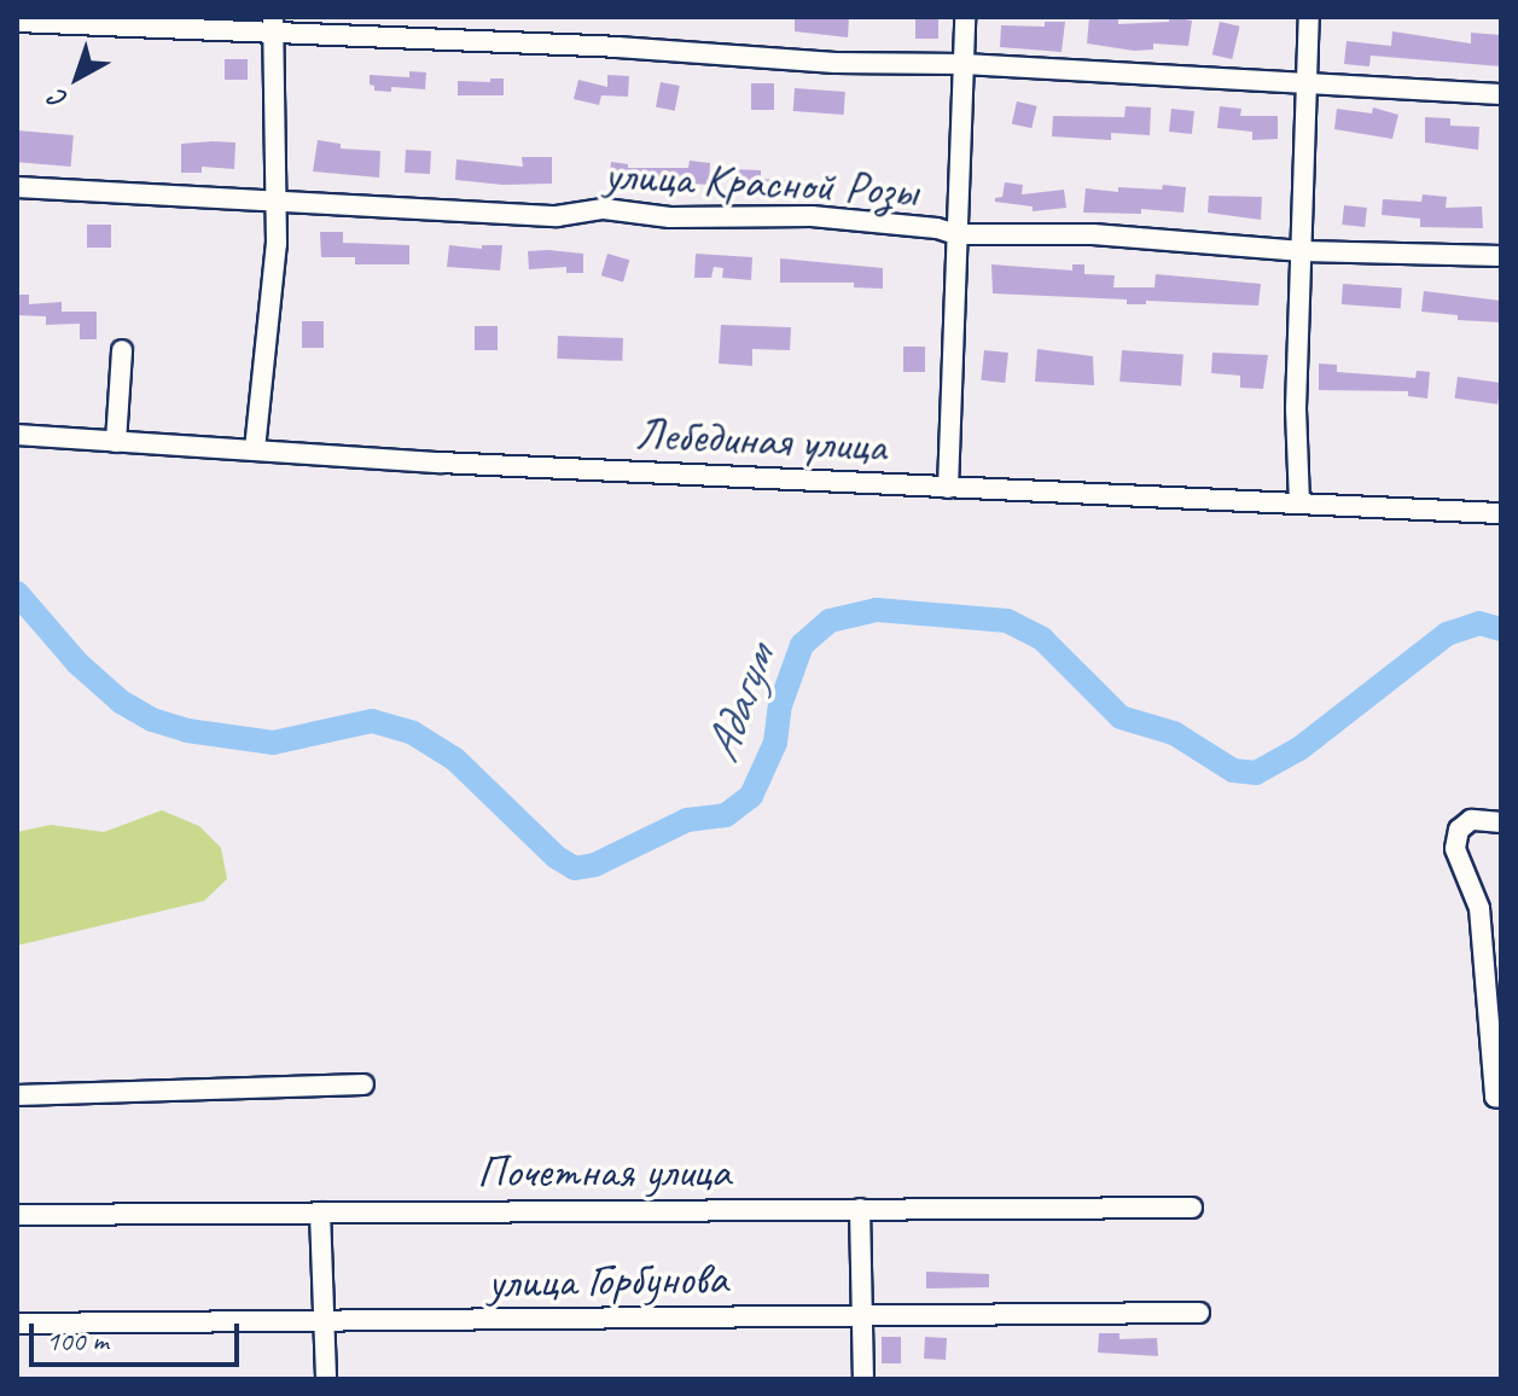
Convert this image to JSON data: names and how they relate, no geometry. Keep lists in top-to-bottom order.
{
  "streets": {
    "street": [
      "улица Красной Розы",
      "Лебединая улица",
      "Почетная улица",
      "улица Горбунова"
    ]
  },
  "water": ["Адагум"],
  "scale_bar": "100 m",
  "north": "bottom left"
}
